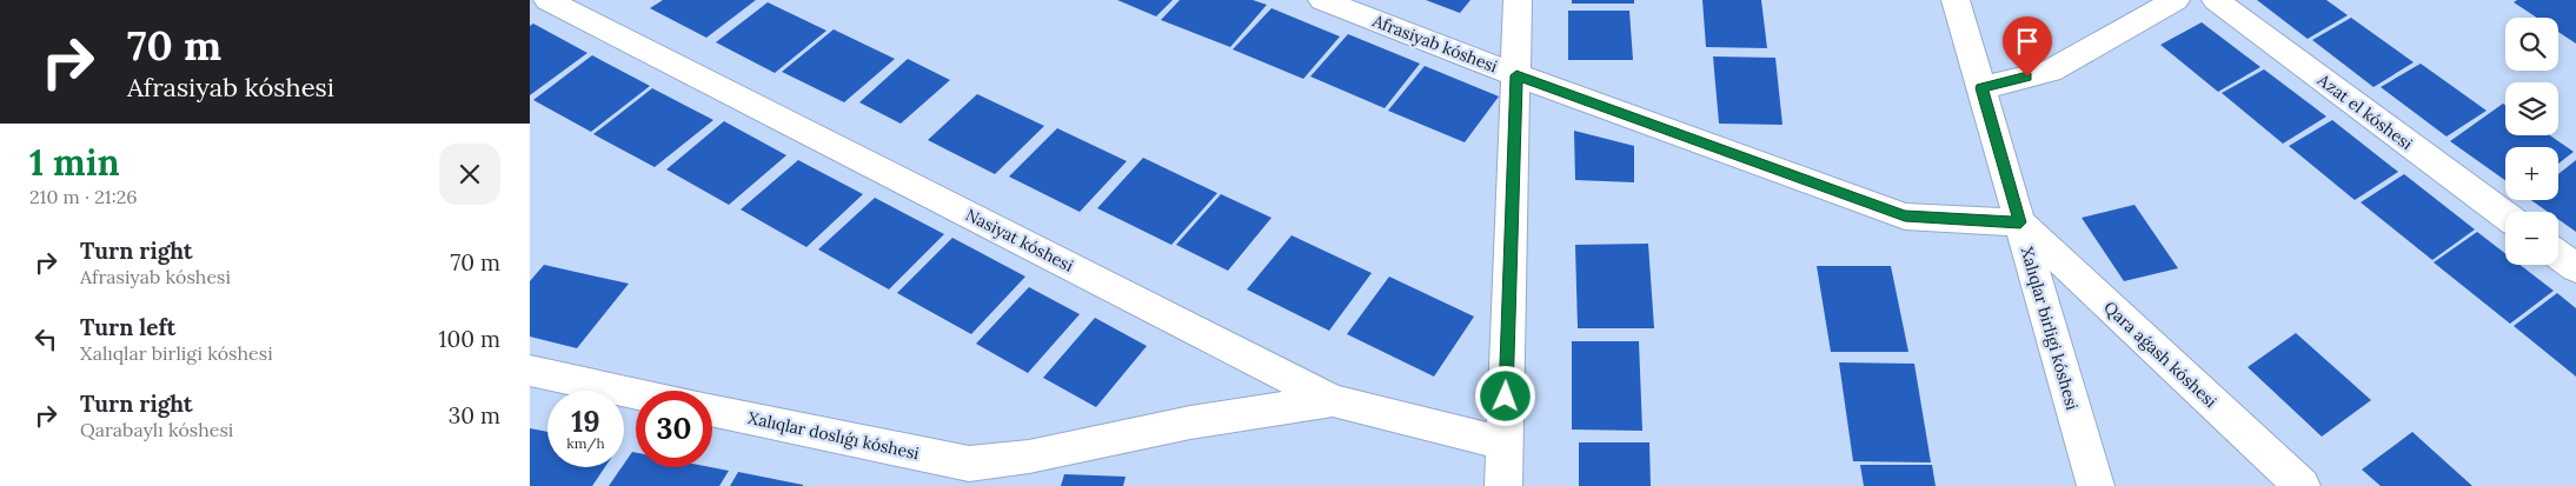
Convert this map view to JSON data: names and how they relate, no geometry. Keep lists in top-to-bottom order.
{
  "streets": {
    "street": [
      "Afrasiyab kóshesi",
      "Azat el kóshesi",
      "Nasiyat kóshesi",
      "Xalıqlar birligi kóshesi",
      "Qara aǵash kóshesi",
      "Xalıqlar doslıǵı kóshesi"
    ]
  },
  "crossings": [
    ["Afrasiyab kóshesi", "Xalıqlar birligi kóshesi"],
    ["Afrasiyab kóshesi", "Qara aǵash kóshesi"],
    ["Nasiyat kóshesi", "Xalıqlar doslıǵı kóshesi"],
    ["Xalıqlar birligi kóshesi", "Qara aǵash kóshesi"]
  ],
  "page": {
    "turn": ["70 m", "Afrasiyab kóshesi"],
    "map_buttons": ["+", "−"],
    "heading": ["1 min", "210 m · 21:26"],
    "list": [
      {
        "name": "Turn right",
        "note": "Afrasiyab kóshesi",
        "value": "70 m"
      },
      {
        "name": "Turn left",
        "note": "Xalıqlar birligi kóshesi",
        "value": "100 m"
      },
      {
        "name": "Turn right",
        "note": "Qarabaylı kóshesi",
        "value": "30 m"
      }
    ],
    "speed": "19 km/h",
    "limit": "30"
  }
}
